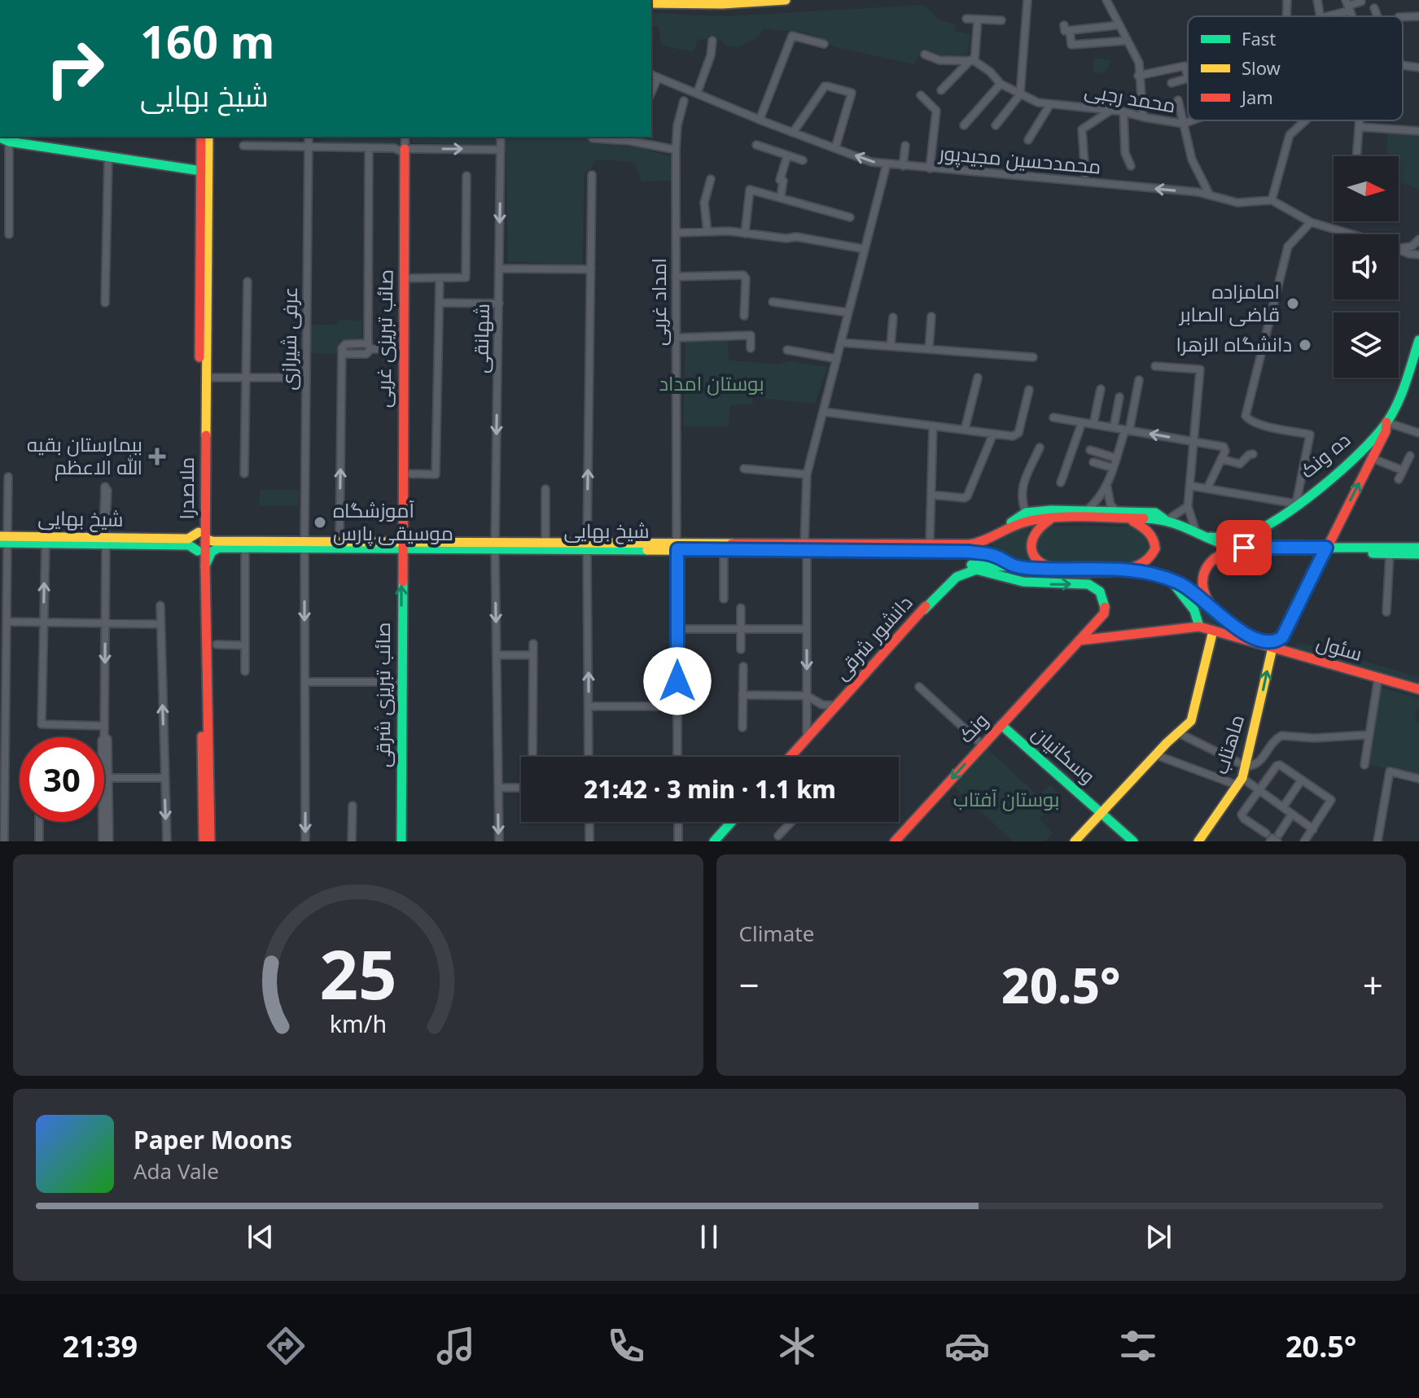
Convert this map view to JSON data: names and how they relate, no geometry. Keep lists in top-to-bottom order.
{
  "streets": {
    "main road": [
      "صائب تبریزی غربی",
      "ده ونک",
      "ملاصدرا",
      "شیخ بهایی",
      "دانشور شرقی",
      "سئول",
      "صائب تبریزی شرقی",
      "ونک",
      "ماهتاب",
      "وسکانیان"
    ],
    "street": [
      "محمد رجبی",
      "محمدحسین مجیدپور",
      "امداد غربی",
      "عرفی شیرازی",
      "شهانقی"
    ]
  },
  "crossings": [
    ["امداد غربی", "شیخ بهایی"],
    ["عرفی شیرازی", "شیخ بهایی"],
    ["صائب تبریزی غربی", "شیخ بهایی"],
    ["صائب تبریزی غربی", "صائب تبریزی شرقی"],
    ["شهانقی", "شیخ بهایی"],
    ["ملاصدرا", "شیخ بهایی"],
    ["شیخ بهایی", "دانشور شرقی"],
    ["شیخ بهایی", "سئول"],
    ["شیخ بهایی", "صائب تبریزی شرقی"],
    ["دانشور شرقی", "ونک"],
    ["سئول", "ونک"],
    ["سئول", "ماهتاب"],
    ["ونک", "وسکانیان"]
  ],
  "one_way": [
    "محمدحسین مجیدپور",
    "عرفی شیرازی",
    "شهانقی",
    "صائب تبریزی شرقی"
  ],
  "parks": ["بوستان امداد", "بوستان آفتاب"],
  "places": {
    "other": ["امامزاده قاضی الصابر", "دانشگاه الزهرا", "آموزشگاه موسیقی پارس"],
    "health": ["بیمارستان بقیه الله الاعظم"]
  },
  "legend": ["Fast", "Slow", "Jam"],
  "north": "right",
  "page": {
    "turn": ["160 m", "شیخ بهایی"],
    "limit": "30",
    "trip": "21:42 · 3 min · 1.1 km",
    "tile": "Climate",
    "heat": ["−", "20.5°", "+"],
    "song": ["Paper Moons", "Ada Vale"],
    "tabs": ["21:39", "20.5°"],
    "gauge": ["25", "km/h"]
  }
}
